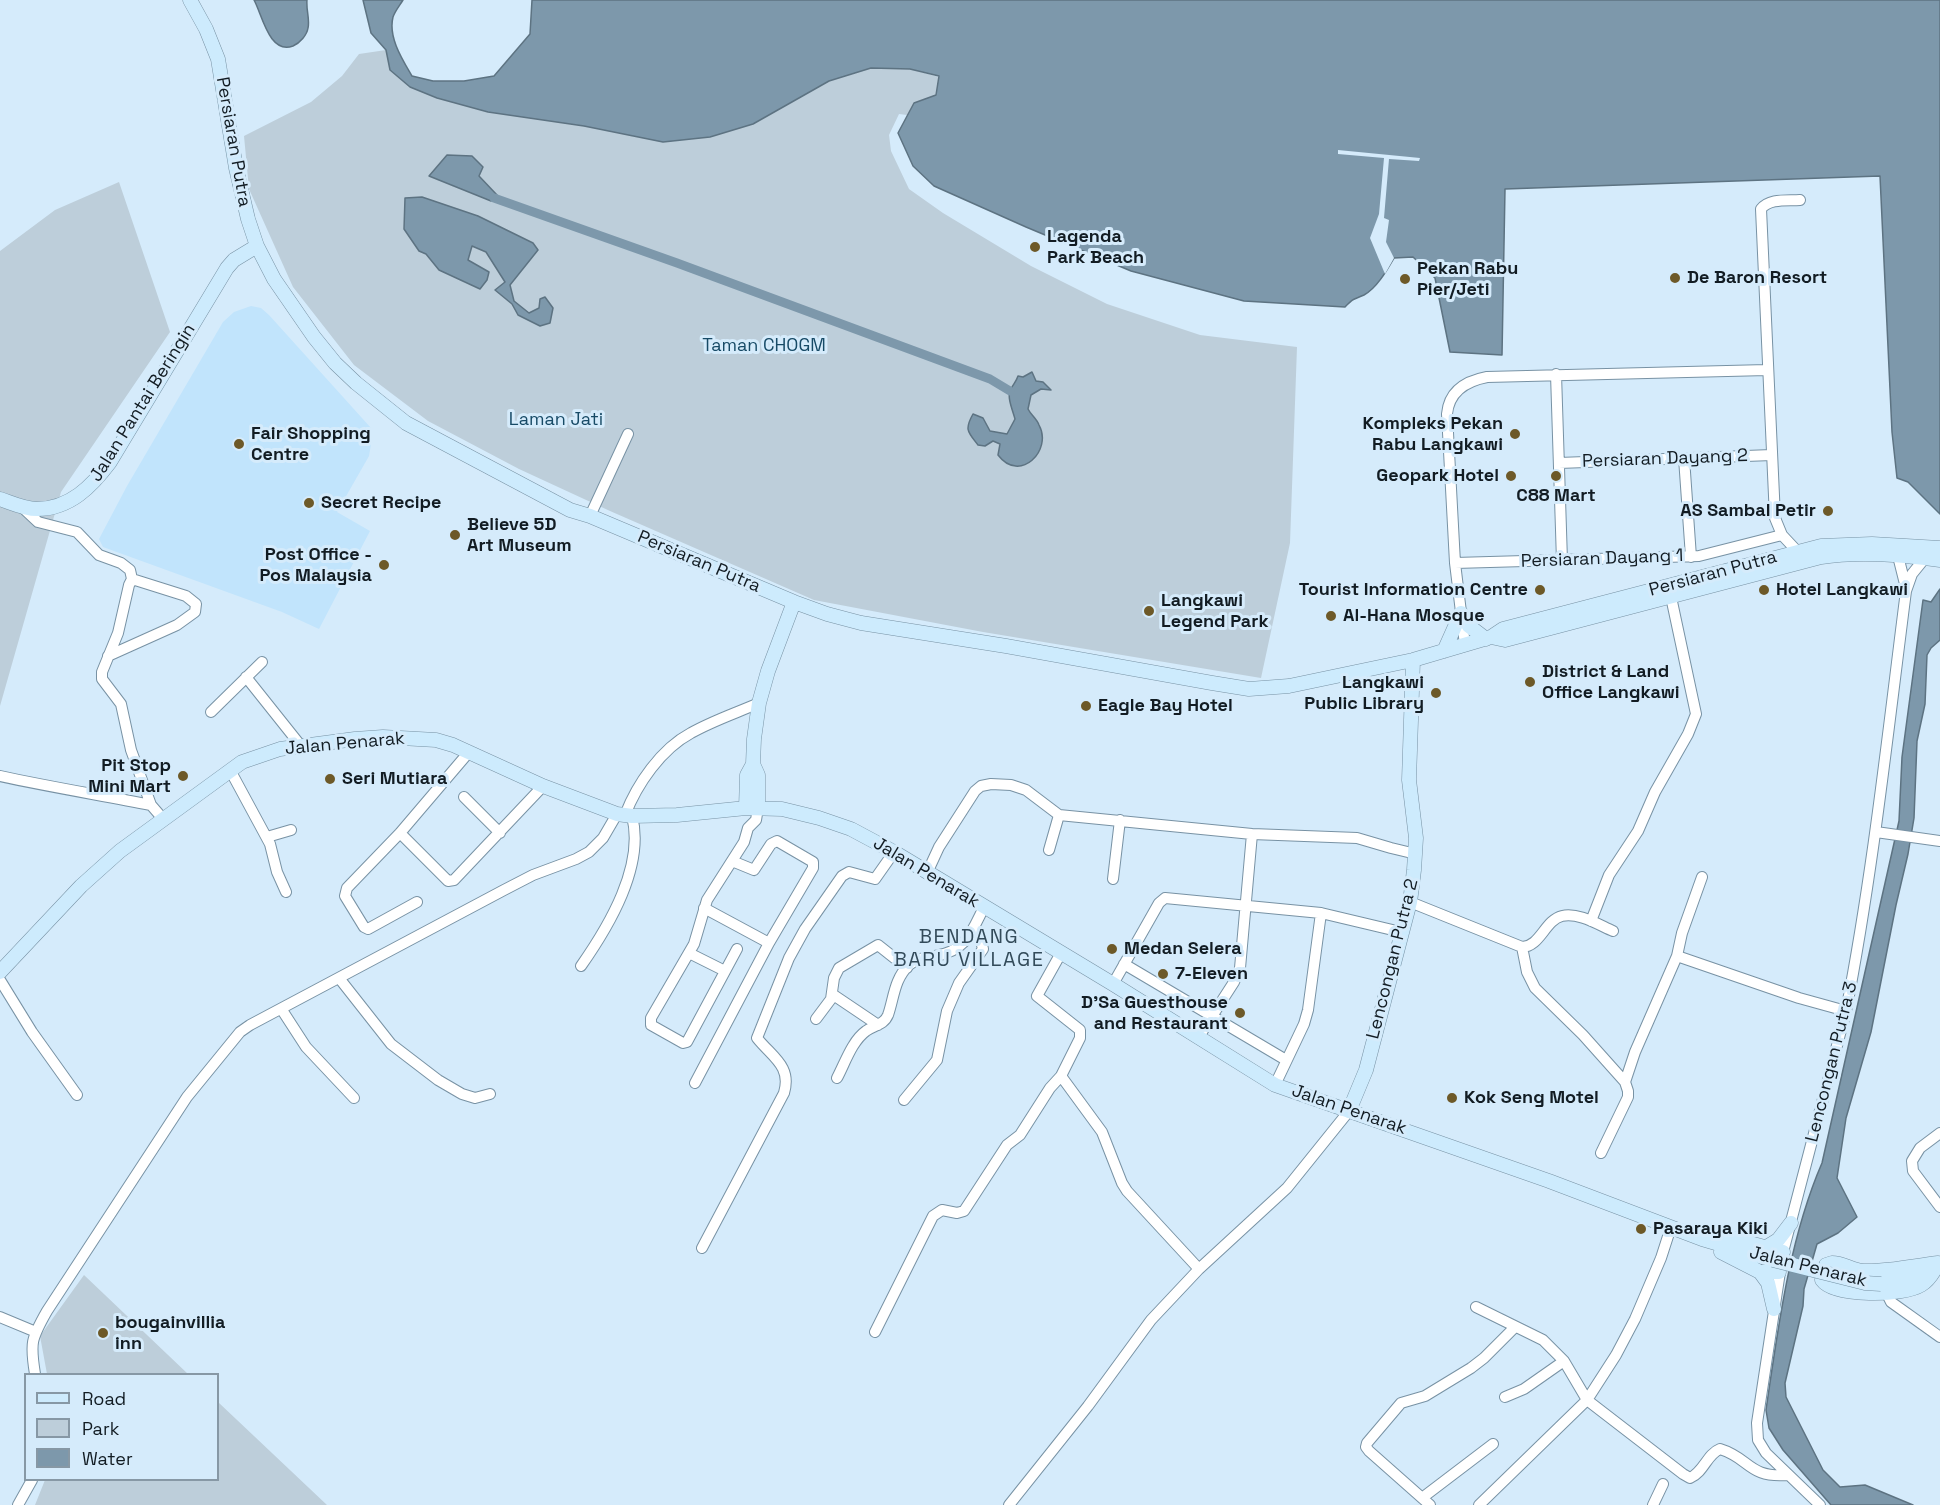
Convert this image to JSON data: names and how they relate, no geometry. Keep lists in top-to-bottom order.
{
  "streets": {
    "main road": [
      "Persiaran Putra",
      "Jalan Pantai Beringin",
      "Jalan Penarak",
      "Lencongan Putra 2"
    ],
    "street": ["Persiaran Dayang 2", "Persiaran Dayang 1", "Lencongan Putra 3"]
  },
  "crossings": [
    ["Persiaran Putra", "Jalan Pantai Beringin"],
    ["Persiaran Putra", "Lencongan Putra 2"],
    ["Jalan Penarak", "Lencongan Putra 2"],
    ["Jalan Penarak", "Lencongan Putra 3"]
  ],
  "districts": ["BENDANG BARU VILLAGE"],
  "parks": ["Taman CHOGM", "Laman Jati"],
  "places": [
    "Lagenda Park Beach",
    "De Baron Resort",
    "Pekan Rabu Pier/Jeti",
    "Kompleks Pekan Rabu Langkawi",
    "Fair Shopping Centre",
    "Geopark Hotel",
    "C88 Mart",
    "Secret Recipe",
    "AS Sambal Petir",
    "Believe 5D Art Museum",
    "Post Office - Pos Malaysia",
    "Tourist Information Centre",
    "Hotel Langkawi",
    "Langkawi Legend Park",
    "Al-Hana Mosque",
    "District & Land Office Langkawi",
    "Langkawi Public Library",
    "Eagle Bay Hotel",
    "Pit Stop Mini Mart",
    "Seri Mutiara",
    "Medan Selera",
    "7-Eleven",
    "D'Sa Guesthouse and Restaurant",
    "Kok Seng Motel",
    "Pasaraya Kiki",
    "bougainvillia inn"
  ],
  "legend": ["Road", "Park", "Water"]
}
